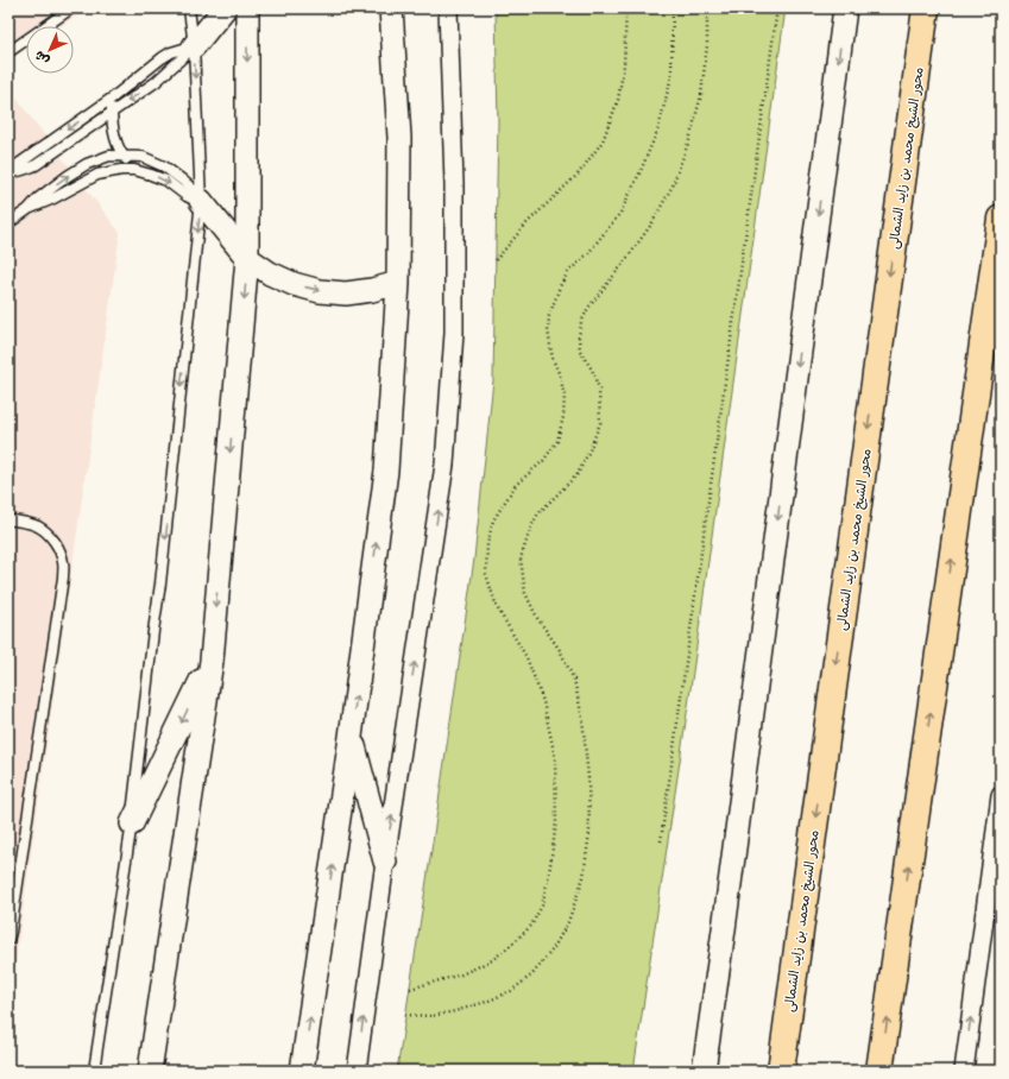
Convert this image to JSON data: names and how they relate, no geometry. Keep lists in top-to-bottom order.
{
  "streets": {
    "highway": ["محور الشيخ محمد بن زايد الشمالى"]
  },
  "north": "bottom left"
}
